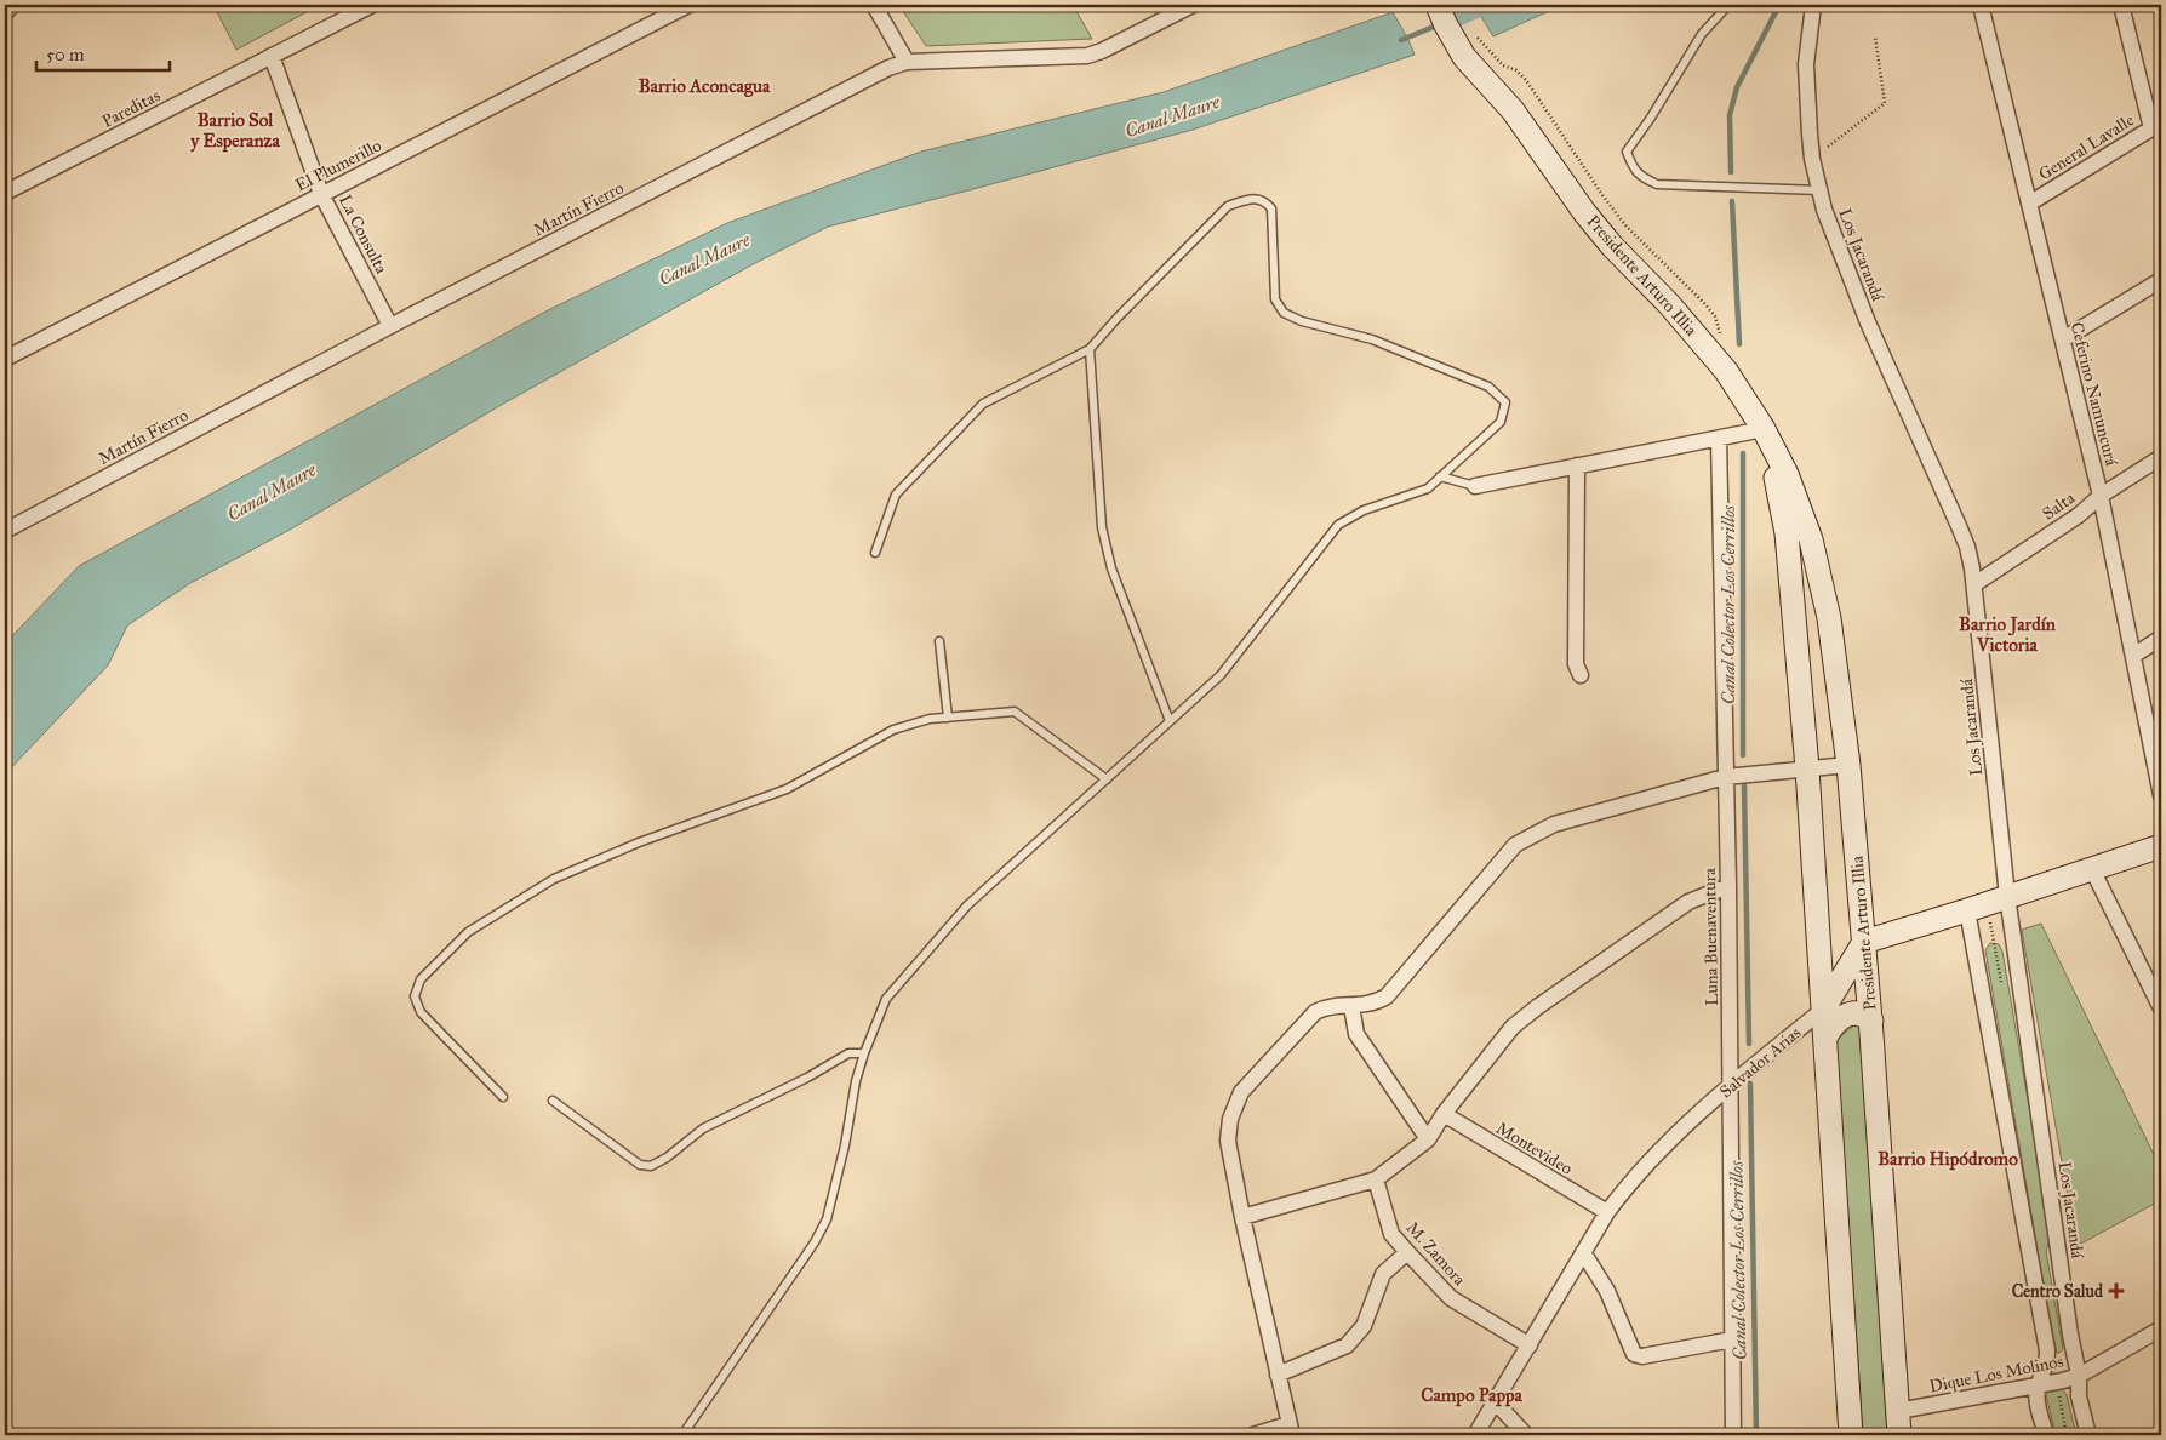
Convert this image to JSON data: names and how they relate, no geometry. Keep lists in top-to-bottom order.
{
  "streets": {
    "street": [
      "Pareditas",
      "General Lavalle",
      "El Plumerillo",
      "Martín Fierro",
      "La Consulta",
      "Los Jacarandá",
      "Presidente Arturo Illia",
      "Ceferino Namuncurá",
      "Salta",
      "Luna Buenaventura",
      "Salvador Arias",
      "Montevideo",
      "M. Zamora",
      "Dique Los Molinos"
    ]
  },
  "crossings": [
    ["Pareditas", "La Consulta"],
    ["General Lavalle", "Ceferino Namuncurá"],
    ["El Plumerillo", "La Consulta"],
    ["Martín Fierro", "La Consulta"],
    ["Los Jacarandá", "Salta"],
    ["Los Jacarandá", "Dique Los Molinos"],
    ["Presidente Arturo Illia", "Salvador Arias"],
    ["Presidente Arturo Illia", "Dique Los Molinos"],
    ["Ceferino Namuncurá", "Salta"],
    ["Luna Buenaventura", "Salvador Arias"],
    ["Salvador Arias", "Montevideo"],
    ["Salvador Arias", "M. Zamora"]
  ],
  "districts": [
    "Barrio Aconcagua",
    "Barrio Sol y Esperanza",
    "Barrio Jardín Victoria",
    "Barrio Hipódromo",
    "Campo Pappa"
  ],
  "water": ["Canal Maure", "Canal Colector Los Cerrillos"],
  "places": {
    "health": ["Centro Salud"]
  },
  "scale_bar": "50 m"
}
